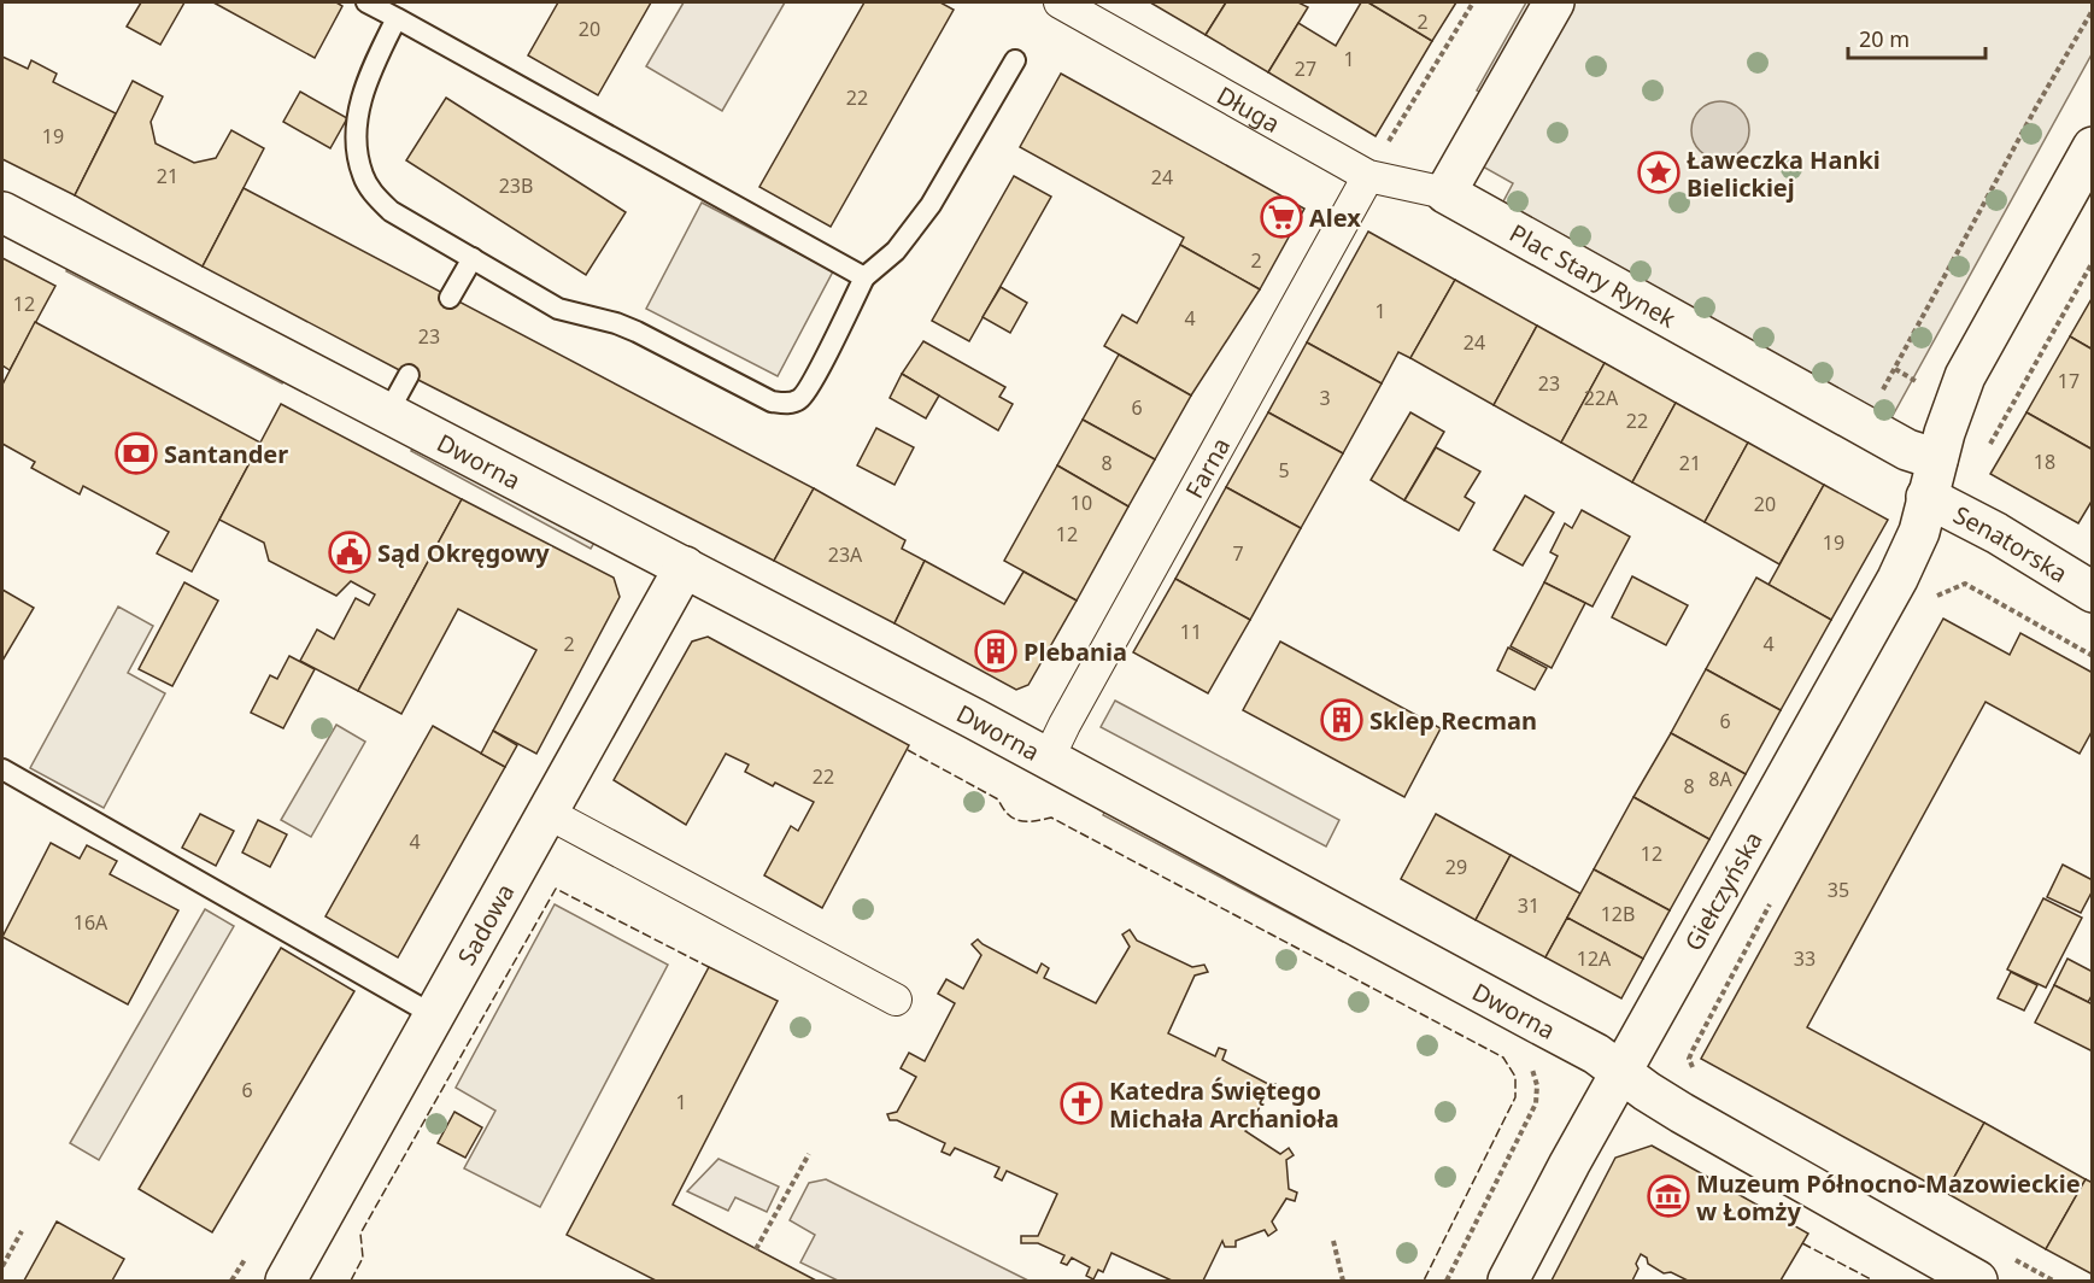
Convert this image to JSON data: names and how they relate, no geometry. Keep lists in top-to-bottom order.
{
  "streets": {
    "street": [
      "Długa",
      "Plac Stary Rynek",
      "Dworna",
      "Farna",
      "Senatorska",
      "Giełczyńska",
      "Sadowa"
    ]
  },
  "crossings": [
    ["Długa", "Plac Stary Rynek"],
    ["Długa", "Farna"],
    ["Dworna", "Farna"],
    ["Dworna", "Giełczyńska"],
    ["Dworna", "Sadowa"],
    ["Senatorska", "Giełczyńska"]
  ],
  "places": {
    "place": ["Ławeczka Hanki Bielickiej"],
    "supermarket": ["Alex"],
    "bank": ["Santander"],
    "public building": ["Sąd Okręgowy"],
    "building": ["Plebania", "Sklep Recman"],
    "church": ["Katedra Świętego Michała Archanioła"],
    "museum": ["Muzeum Północno-Mazowieckie w Łomży"]
  },
  "house_numbers": [
    "2",
    "20",
    "1",
    "27",
    "22",
    "19",
    "21",
    "24",
    "23B",
    "2",
    "12",
    "1",
    "4",
    "23",
    "24",
    "17",
    "23",
    "3",
    "22A",
    "6",
    "22",
    "18",
    "8",
    "21",
    "5",
    "10",
    "20",
    "12",
    "19",
    "7",
    "23A",
    "11",
    "2",
    "4",
    "6",
    "22",
    "8A",
    "8",
    "4",
    "12",
    "29",
    "35",
    "31",
    "12B",
    "16A",
    "12A",
    "33",
    "6",
    "1"
  ],
  "scale_bar": "20 m"
}
